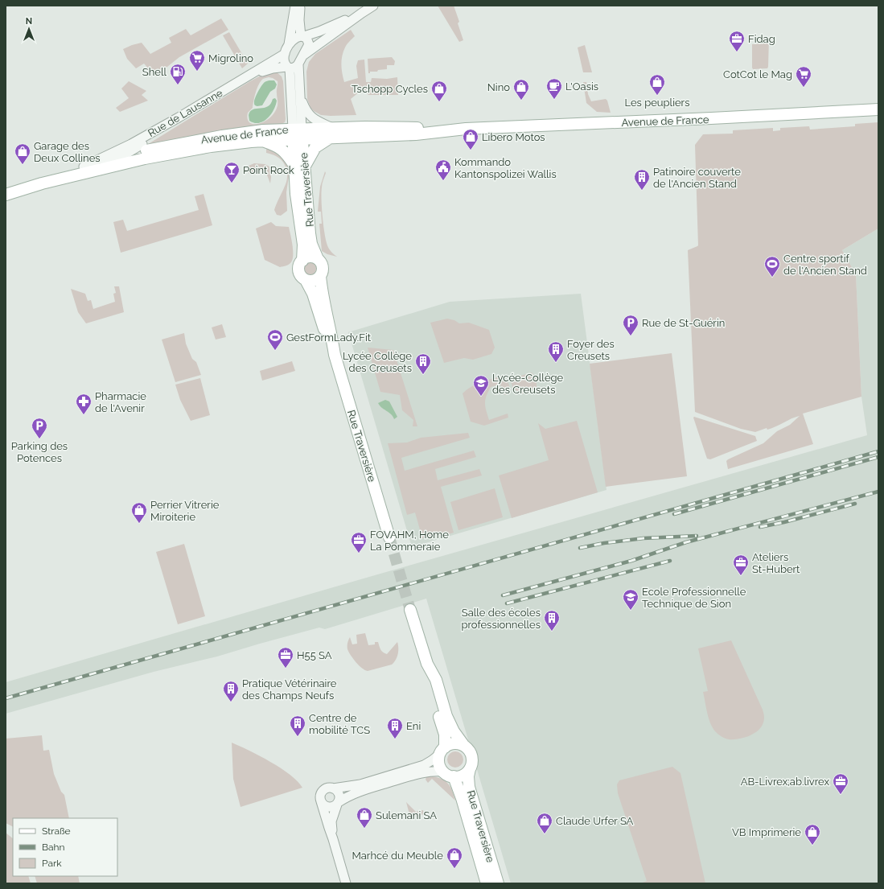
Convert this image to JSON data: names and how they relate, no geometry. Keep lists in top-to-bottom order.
{
  "streets": {
    "main road": ["Avenue de France", "Rue Traversière"],
    "street": ["Rue de Lausanne"]
  },
  "crossings": [
    ["Rue de Lausanne", "Avenue de France"],
    ["Rue de Lausanne", "Rue Traversière"],
    ["Avenue de France", "Rue Traversière"]
  ],
  "places": {
    "office": [
      "Fidag",
      "FOVAHM, Home La Pommeraie",
      "Ateliers St-Hubert",
      "H55 SA",
      "AB-Livrex;ab.livrex"
    ],
    "supermarket": ["Migrolino", "CotCot le Mag"],
    "fuel station": ["Shell"],
    "shop": [
      "Les peupliers",
      "Nino",
      "Tschopp Cycles",
      "Libero Motos",
      "Garage des Deux Collines",
      "Perrier Vitrerie Miroiterie",
      "Sulemani SA",
      "Claude Urfer SA",
      "VB Imprimerie",
      "Marhcé du Meuble"
    ],
    "cafe": ["L'Oasis"],
    "public building": ["Kommando Kantonspolizei Wallis"],
    "bar": ["Point Rock"],
    "building": [
      "Patinoire couverte de l'Ancien Stand",
      "Foyer des Creusets",
      "Lycée Collège des Creusets",
      "Salle des écoles professionnelles",
      "Pratique Vétérinaire des Champs Neufs",
      "Centre de mobilité TCS",
      "Eni"
    ],
    "sports": ["Centre sportif de l'Ancien Stand", "GestFormLady.Fit"],
    "parking": ["Rue de St-Guérin", "Parking des Potences"],
    "school or university": ["Lycée-Collège des Creusets", "Ecole Professionnelle Technique de Sion"],
    "pharmacy": ["Pharmacie de l'Avenir"]
  },
  "legend": ["Straße", "Bahn", "Park"],
  "north": "top"
}
